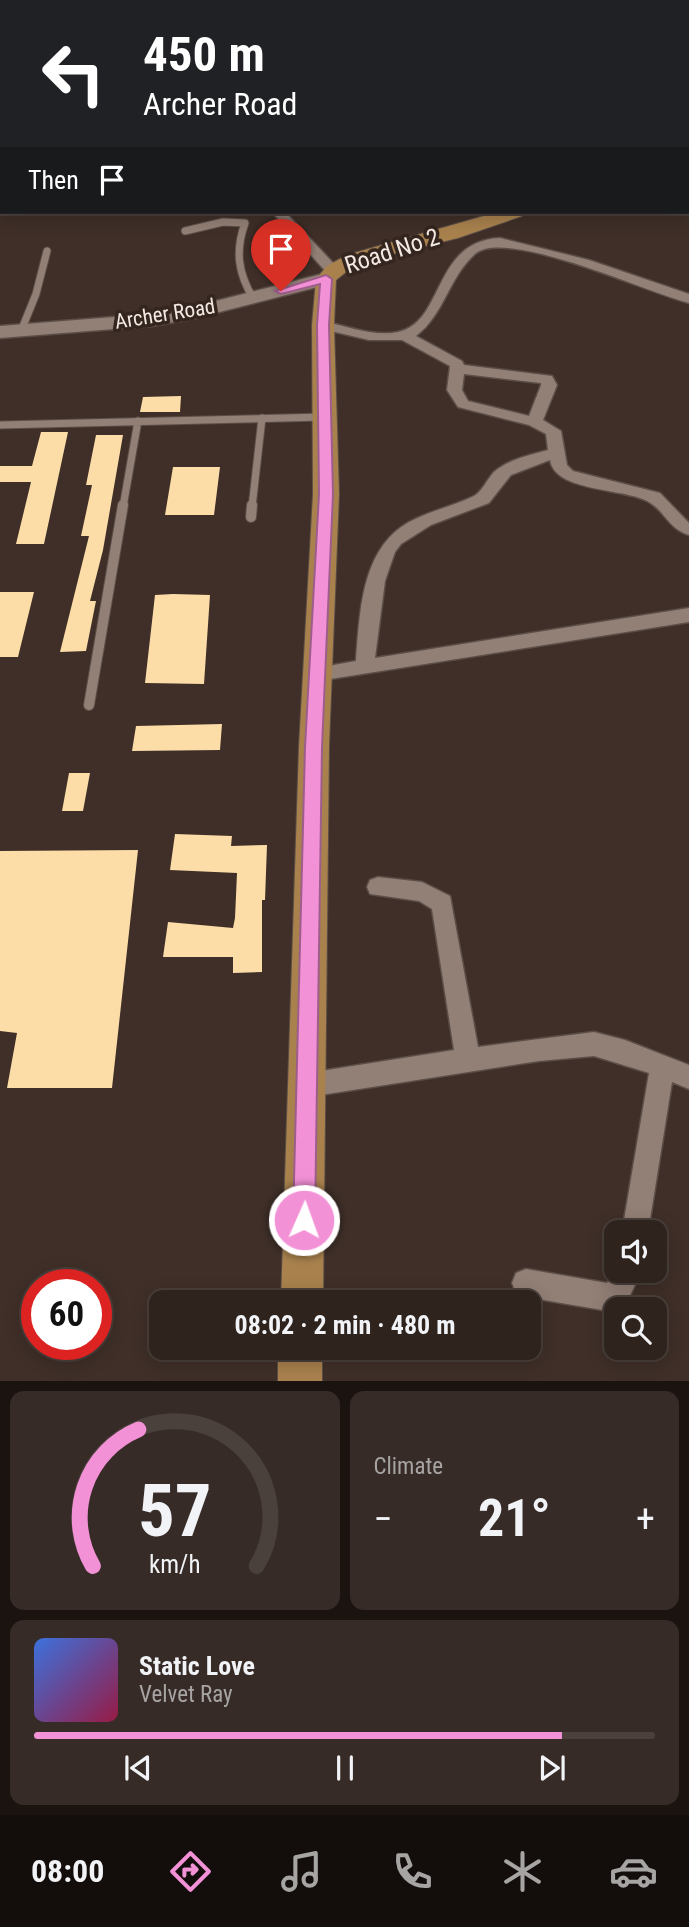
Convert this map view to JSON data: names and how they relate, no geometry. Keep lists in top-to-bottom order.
{
  "streets": {
    "main road": ["Road No 2", "Archer Road"]
  },
  "crossings": [
    ["Road No 2", "Archer Road"]
  ],
  "page": {
    "turn": ["450 m", "Archer Road"],
    "then": "Then",
    "limit": "60",
    "trip": "08:02 · 2 min · 480 m",
    "tile": "Climate",
    "heat": ["−", "21°", "+"],
    "song": ["Static Love", "Velvet Ray"],
    "tabs": "08:00",
    "gauge": ["57", "km/h"]
  }
}
